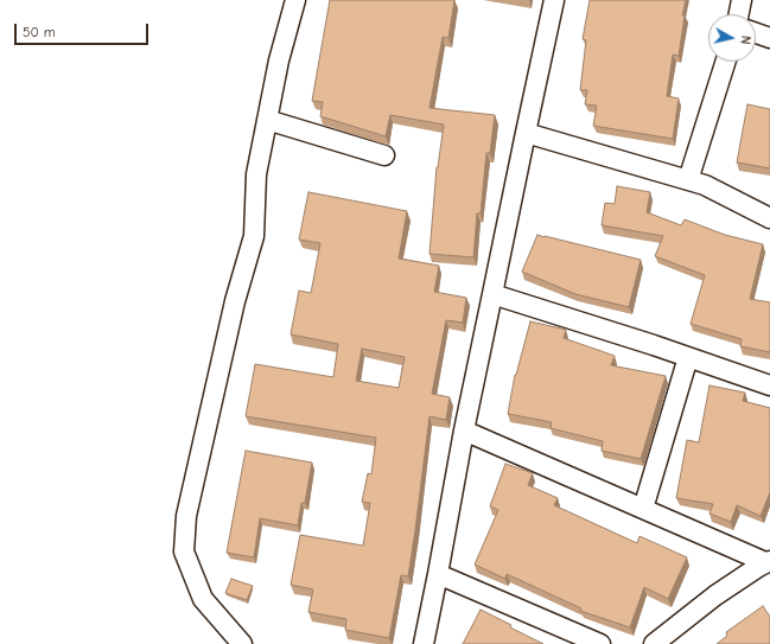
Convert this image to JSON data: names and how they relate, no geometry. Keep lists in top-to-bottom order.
{
  "scale_bar": "50 m",
  "north": "right"
}
